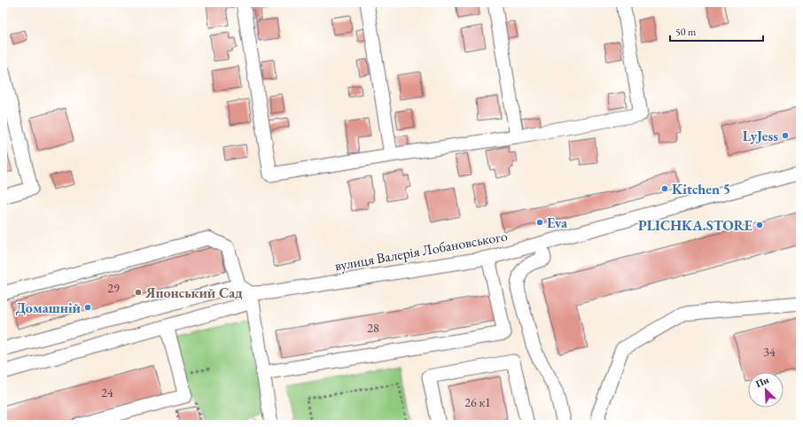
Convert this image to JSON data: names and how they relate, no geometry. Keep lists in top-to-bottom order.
{
  "streets": {
    "street": ["вулиця Валерія Лобановського"]
  },
  "places": [
    "LyJess",
    "Kitchen 5",
    "Eva",
    "PLICHKA.STORE",
    "Японський Сад",
    "Домашній"
  ],
  "house_numbers": [
    "29",
    "28",
    "34",
    "24",
    "26 к1"
  ],
  "scale_bar": "50 m",
  "north": "top left"
}
